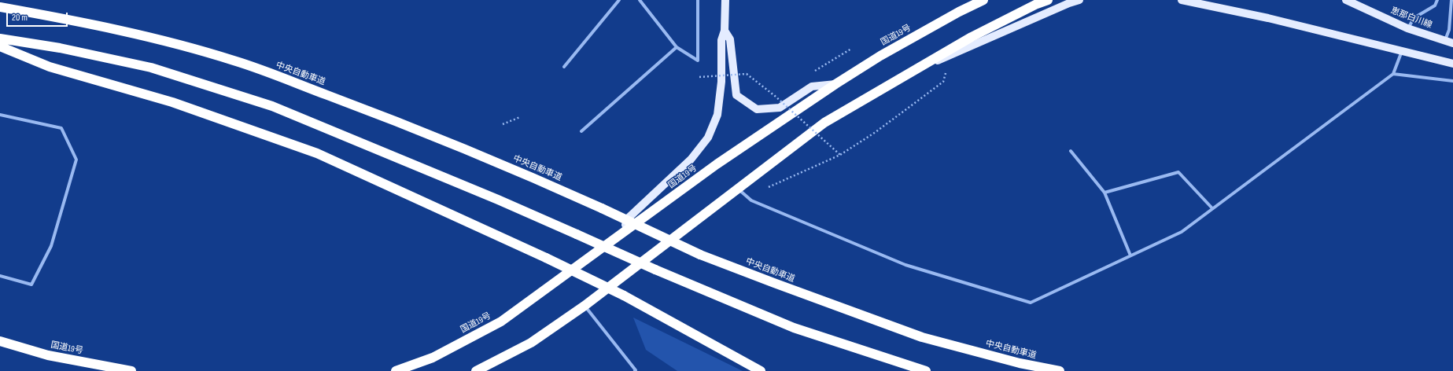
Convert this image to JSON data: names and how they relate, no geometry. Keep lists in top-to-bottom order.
{
  "streets": {
    "highway": ["国道19号", "中央自動車道"],
    "main road": ["恵那白川線"]
  },
  "scale_bar": "20 m"
}
